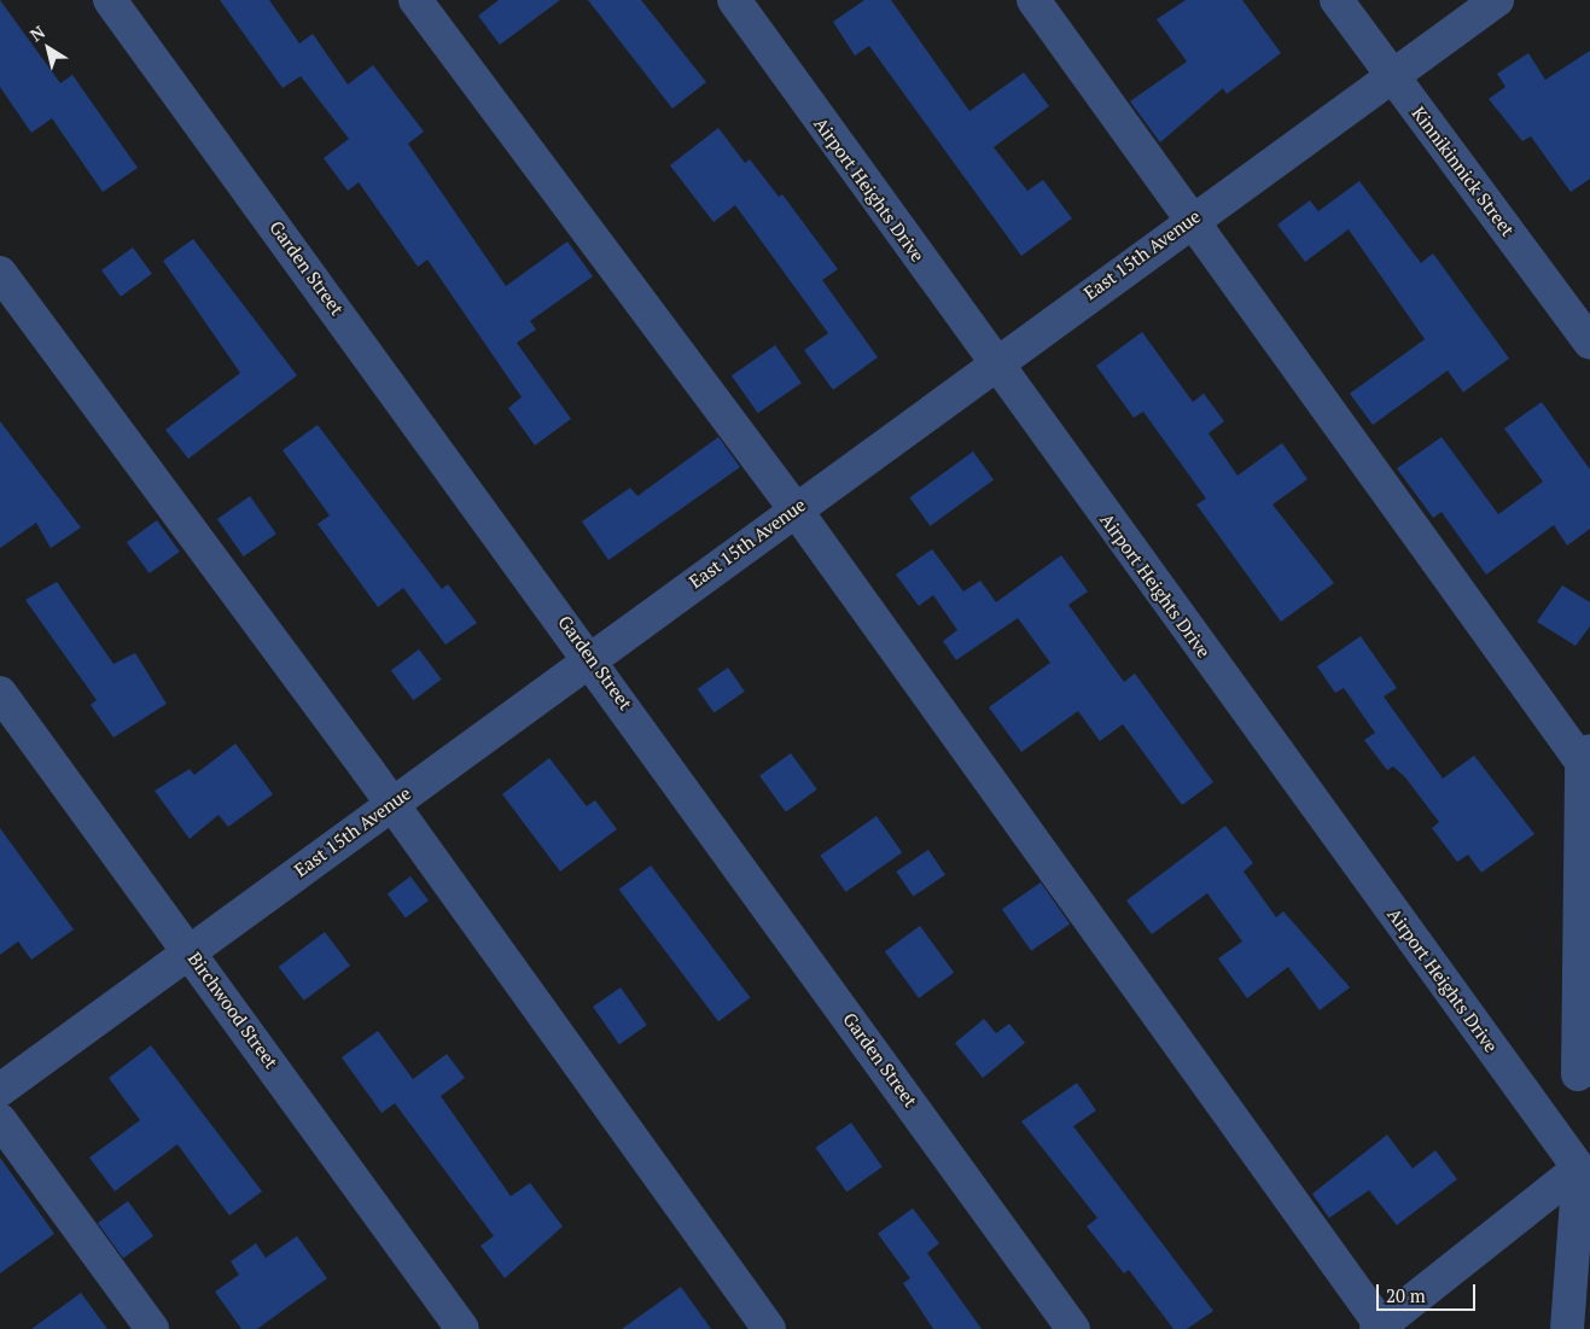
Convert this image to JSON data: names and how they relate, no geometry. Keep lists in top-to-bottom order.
{
  "streets": {
    "street": [
      "Kinnikinnick Street",
      "Airport Heights Drive",
      "East 15th Avenue",
      "Garden Street",
      "Birchwood Street"
    ]
  },
  "crossings": [
    ["Kinnikinnick Street", "East 15th Avenue"],
    ["Airport Heights Drive", "East 15th Avenue"],
    ["East 15th Avenue", "Garden Street"],
    ["East 15th Avenue", "Birchwood Street"]
  ],
  "scale_bar": "20 m",
  "north": "top left"
}
